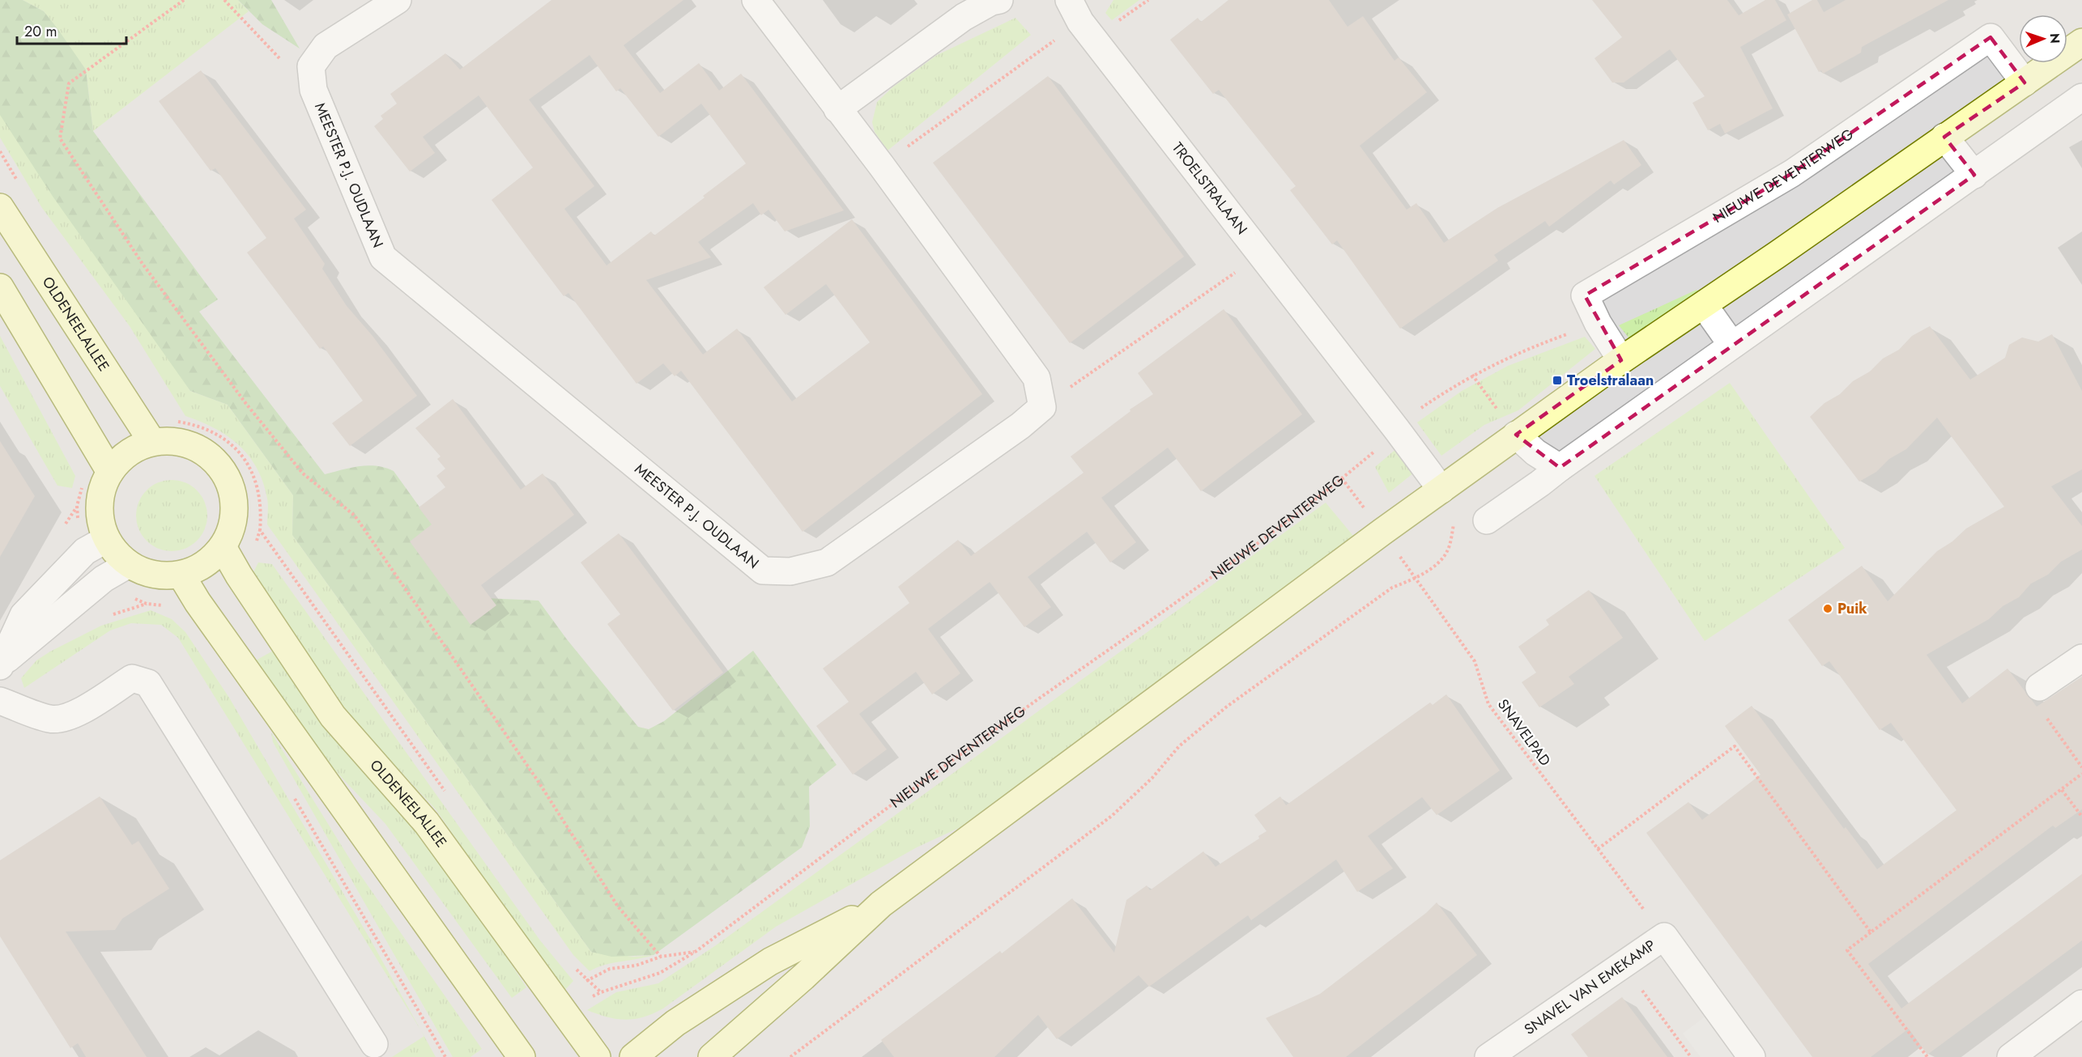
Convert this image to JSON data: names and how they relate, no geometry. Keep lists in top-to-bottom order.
{
  "streets": {
    "street": [
      "MEESTER P.J. OUDLAAN",
      "NIEUWE DEVENTERWEG",
      "TROELSTRALAAN",
      "OLDENEELALLEE",
      "SNAVEL VAN EMEKAMP"
    ],
    "path": ["SNAVELPAD"]
  },
  "crossings": [
    ["NIEUWE DEVENTERWEG", "TROELSTRALAAN"],
    ["NIEUWE DEVENTERWEG", "OLDENEELALLEE"],
    ["SNAVELPAD", "SNAVEL VAN EMEKAMP"]
  ],
  "places": {
    "transit": ["Troelstralaan"],
    "other": ["Puik"]
  },
  "scale_bar": "20 m",
  "north": "right"
}
